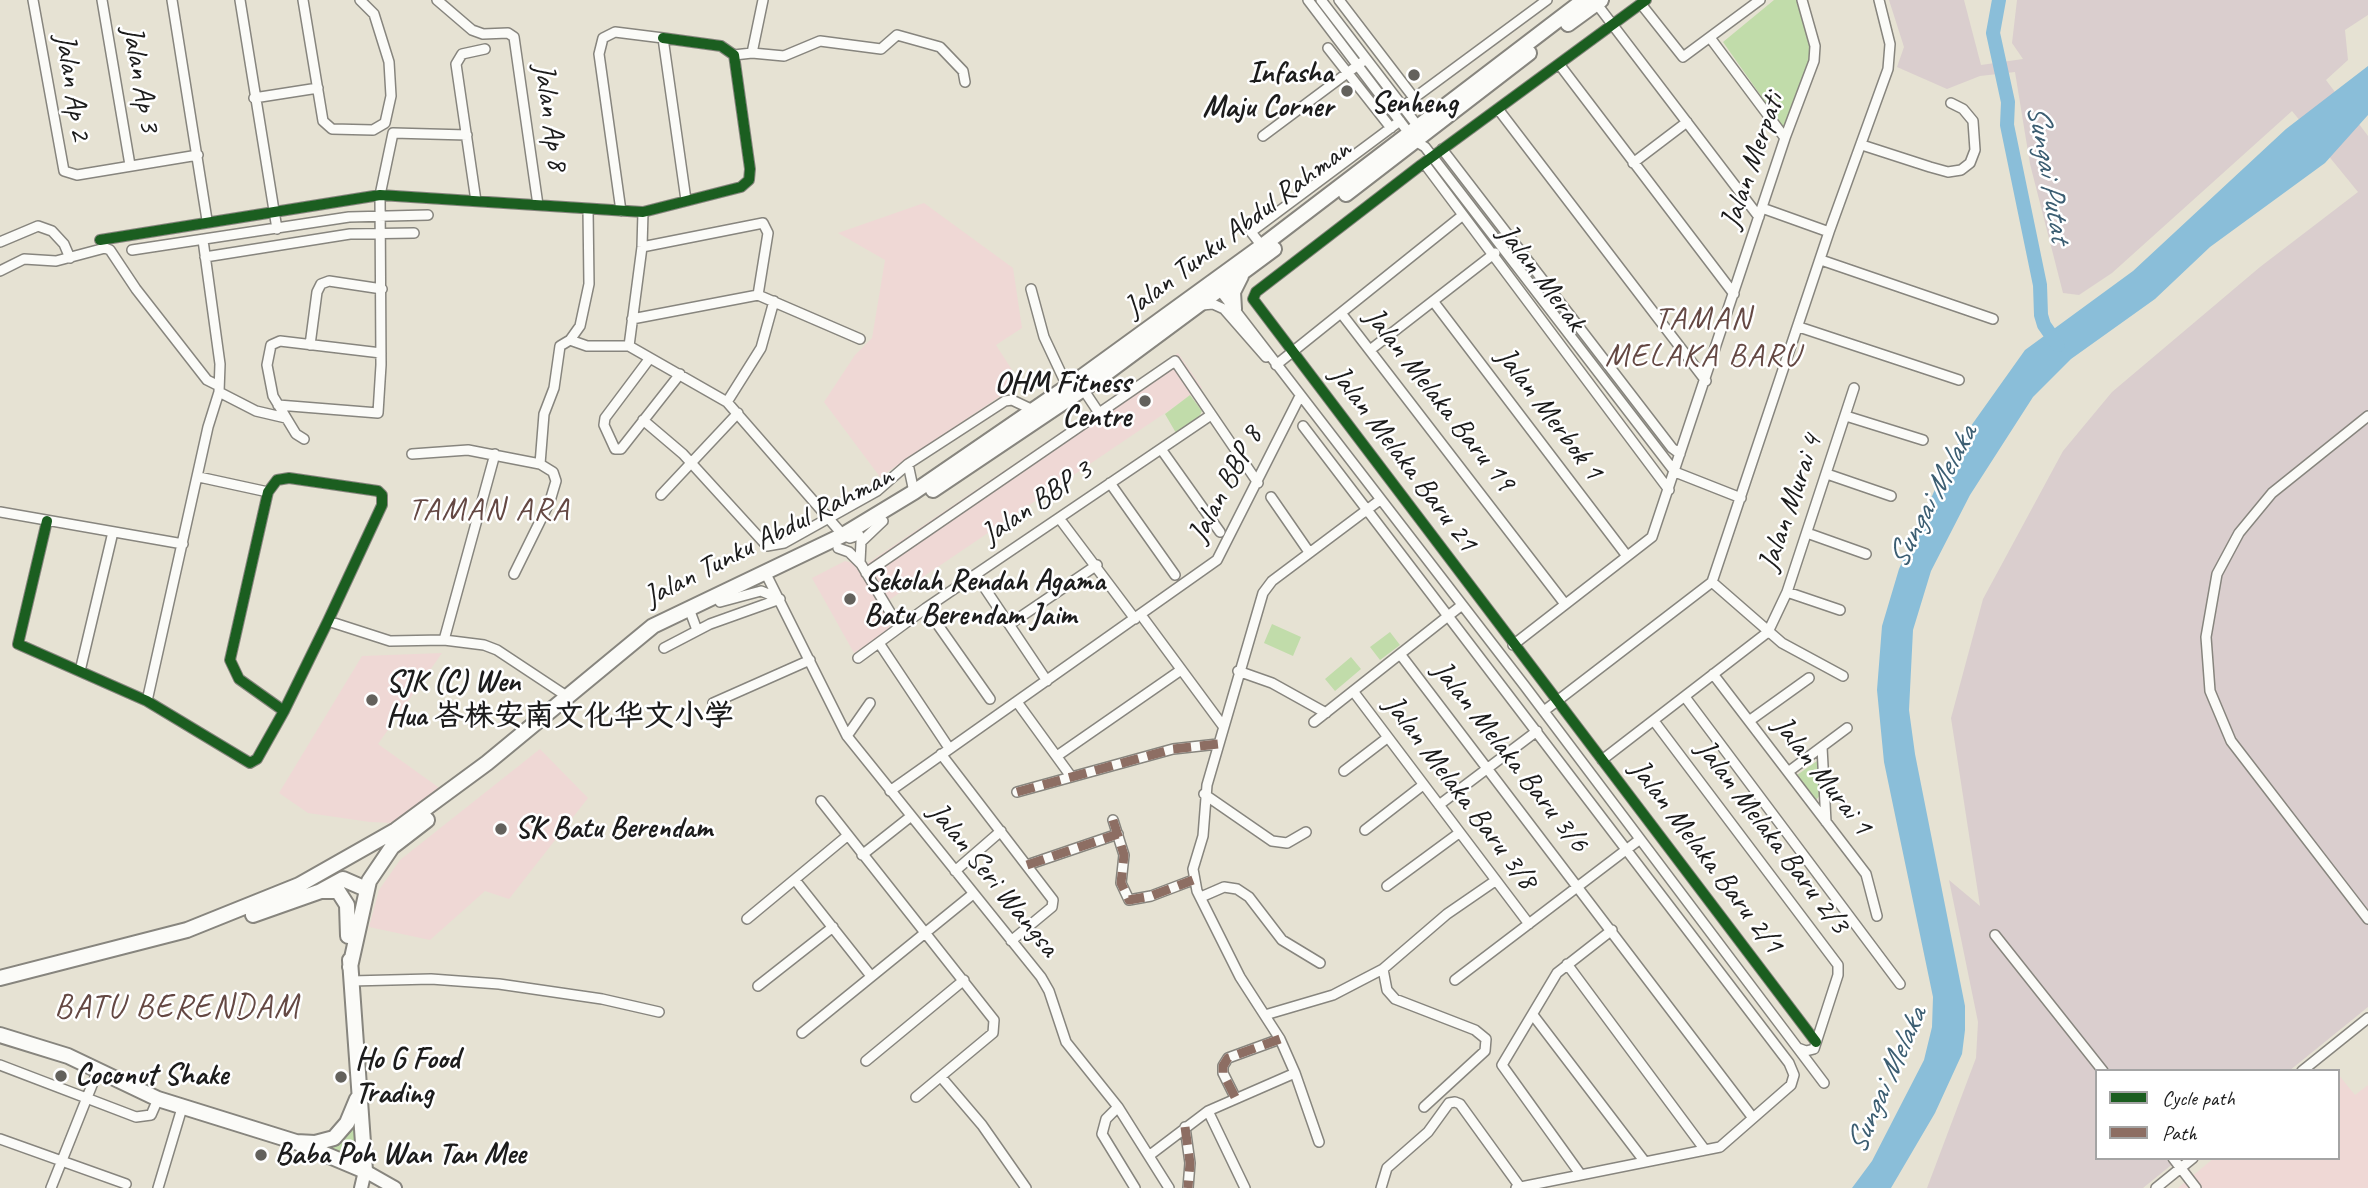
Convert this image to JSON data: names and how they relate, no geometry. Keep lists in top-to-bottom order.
{
  "streets": {
    "main road": ["Jalan Tunku Abdul Rahman"],
    "street": [
      "Jalan Ap 3",
      "Jalan Ap 2",
      "Jalan Ap 8",
      "Jalan Merpati",
      "Jalan Merak",
      "Jalan Melaka Baru 19",
      "Jalan Merbok 1",
      "Jalan Melaka Baru 21",
      "Jalan BBP 8",
      "Jalan BBP 3",
      "Jalan Murai 4",
      "Jalan Melaka Baru 3/6",
      "Jalan Murai 1",
      "Jalan Melaka Baru 3/8",
      "Jalan Melaka Baru 2/3",
      "Jalan Melaka Baru 2/1",
      "Jalan Seri Wangsa"
    ]
  },
  "crossings": [
    ["Jalan Ap 3", "Jalan Ap 2"],
    ["Jalan Merpati", "Jalan Merak"],
    ["Jalan Merpati", "Jalan Merbok 1"],
    ["Jalan Tunku Abdul Rahman", "Jalan Merak"],
    ["Jalan Tunku Abdul Rahman", "Jalan Seri Wangsa"],
    ["Jalan Merak", "Jalan Melaka Baru 21"],
    ["Jalan Melaka Baru 21", "Jalan Melaka Baru 2/1"],
    ["Jalan BBP 8", "Jalan Melaka Baru 2/1"],
    ["Jalan BBP 8", "Jalan Seri Wangsa"],
    ["Jalan Melaka Baru 2/3", "Jalan Melaka Baru 2/1"]
  ],
  "districts": ["TAMAN MELAKA BARU", "TAMAN ARA", "BATU BERENDAM"],
  "water": ["Sungai Putat", "Sungai Melaka"],
  "places": [
    "Senheng",
    "Infasha Maju Corner",
    "OHM Fitness Centre",
    "Sekolah Rendah Agama Batu Berendam Jaim",
    "SJK (C) Wen Hua 峇株安南文化华文小学",
    "SK Batu Berendam",
    "Coconut Shake",
    "Ho G Food Trading",
    "Baba Poh Wan Tan Mee"
  ],
  "legend": ["Cycle path", "Path"]
}
